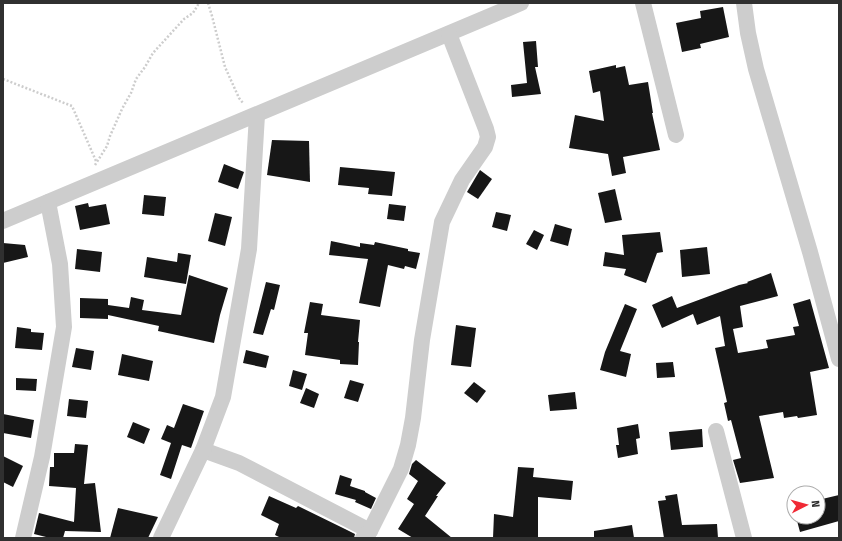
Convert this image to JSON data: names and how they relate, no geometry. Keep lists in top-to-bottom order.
{
  "north": "right"
}
